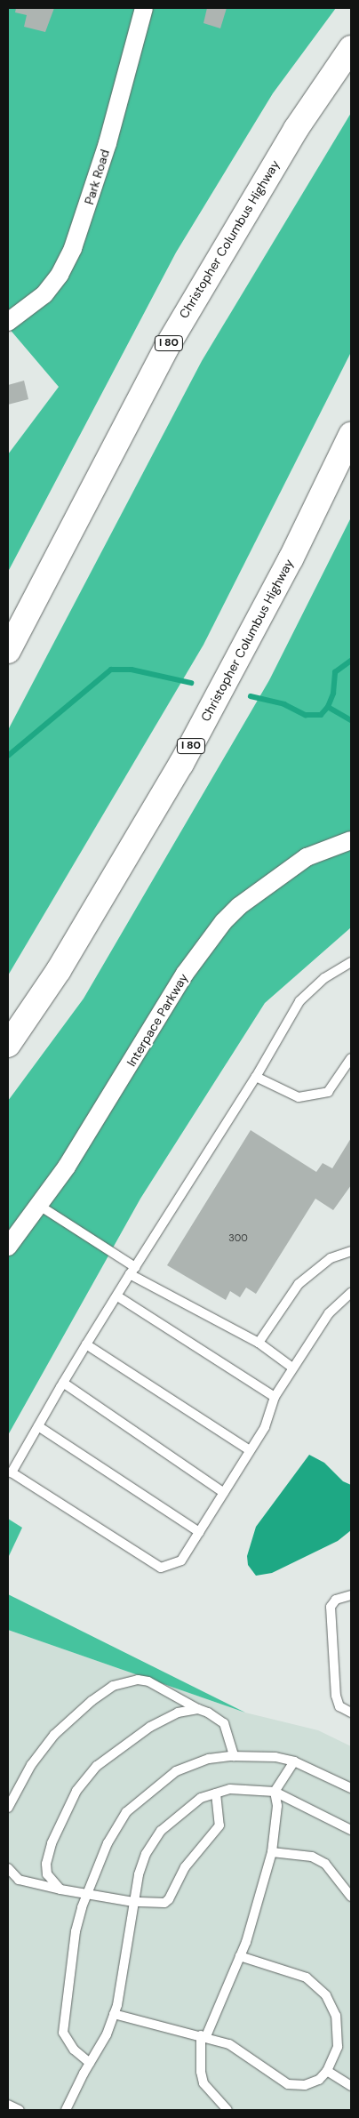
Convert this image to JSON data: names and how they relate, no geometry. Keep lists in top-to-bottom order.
{
  "streets": {
    "highway": ["Christopher Columbus Highway", "I 80"],
    "street": ["Park Road", "Interpace Parkway"]
  },
  "house_numbers": ["300"]
}
